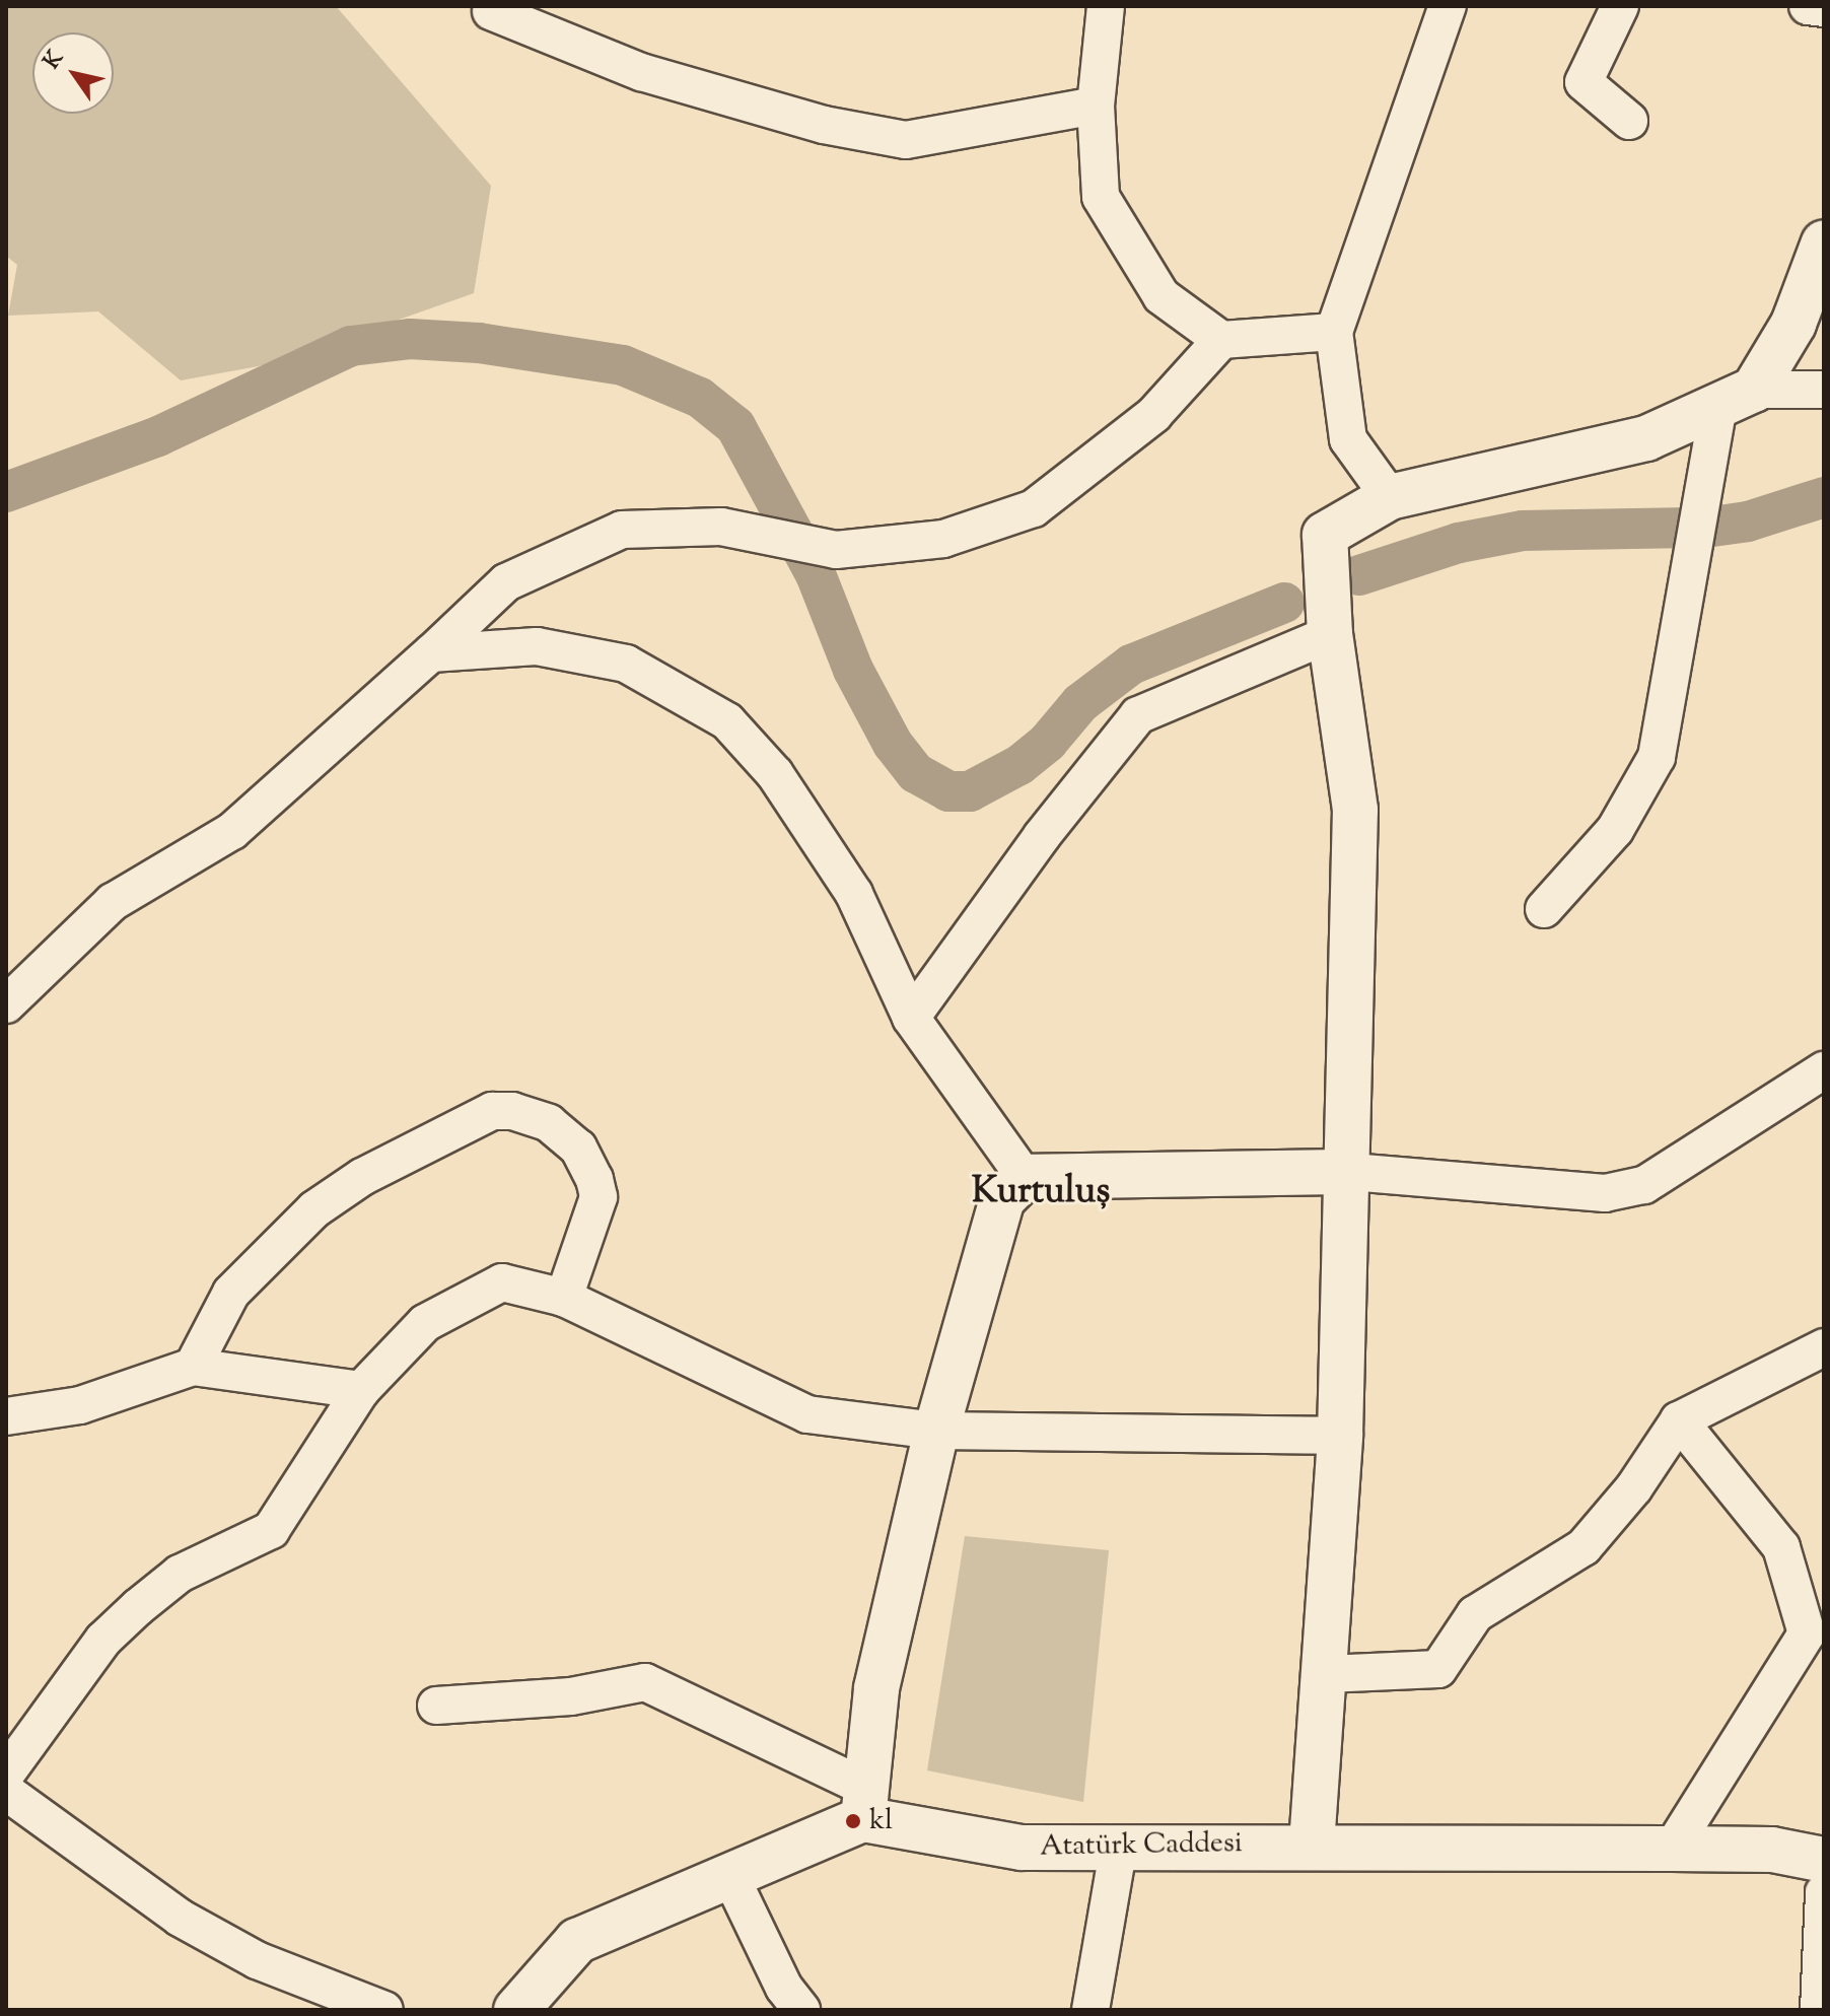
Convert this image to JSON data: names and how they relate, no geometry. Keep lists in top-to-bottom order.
{
  "streets": {
    "street": ["Atatürk Caddesi"]
  },
  "districts": ["Kurtuluş"],
  "places": ["kl"],
  "north": "top left"
}
